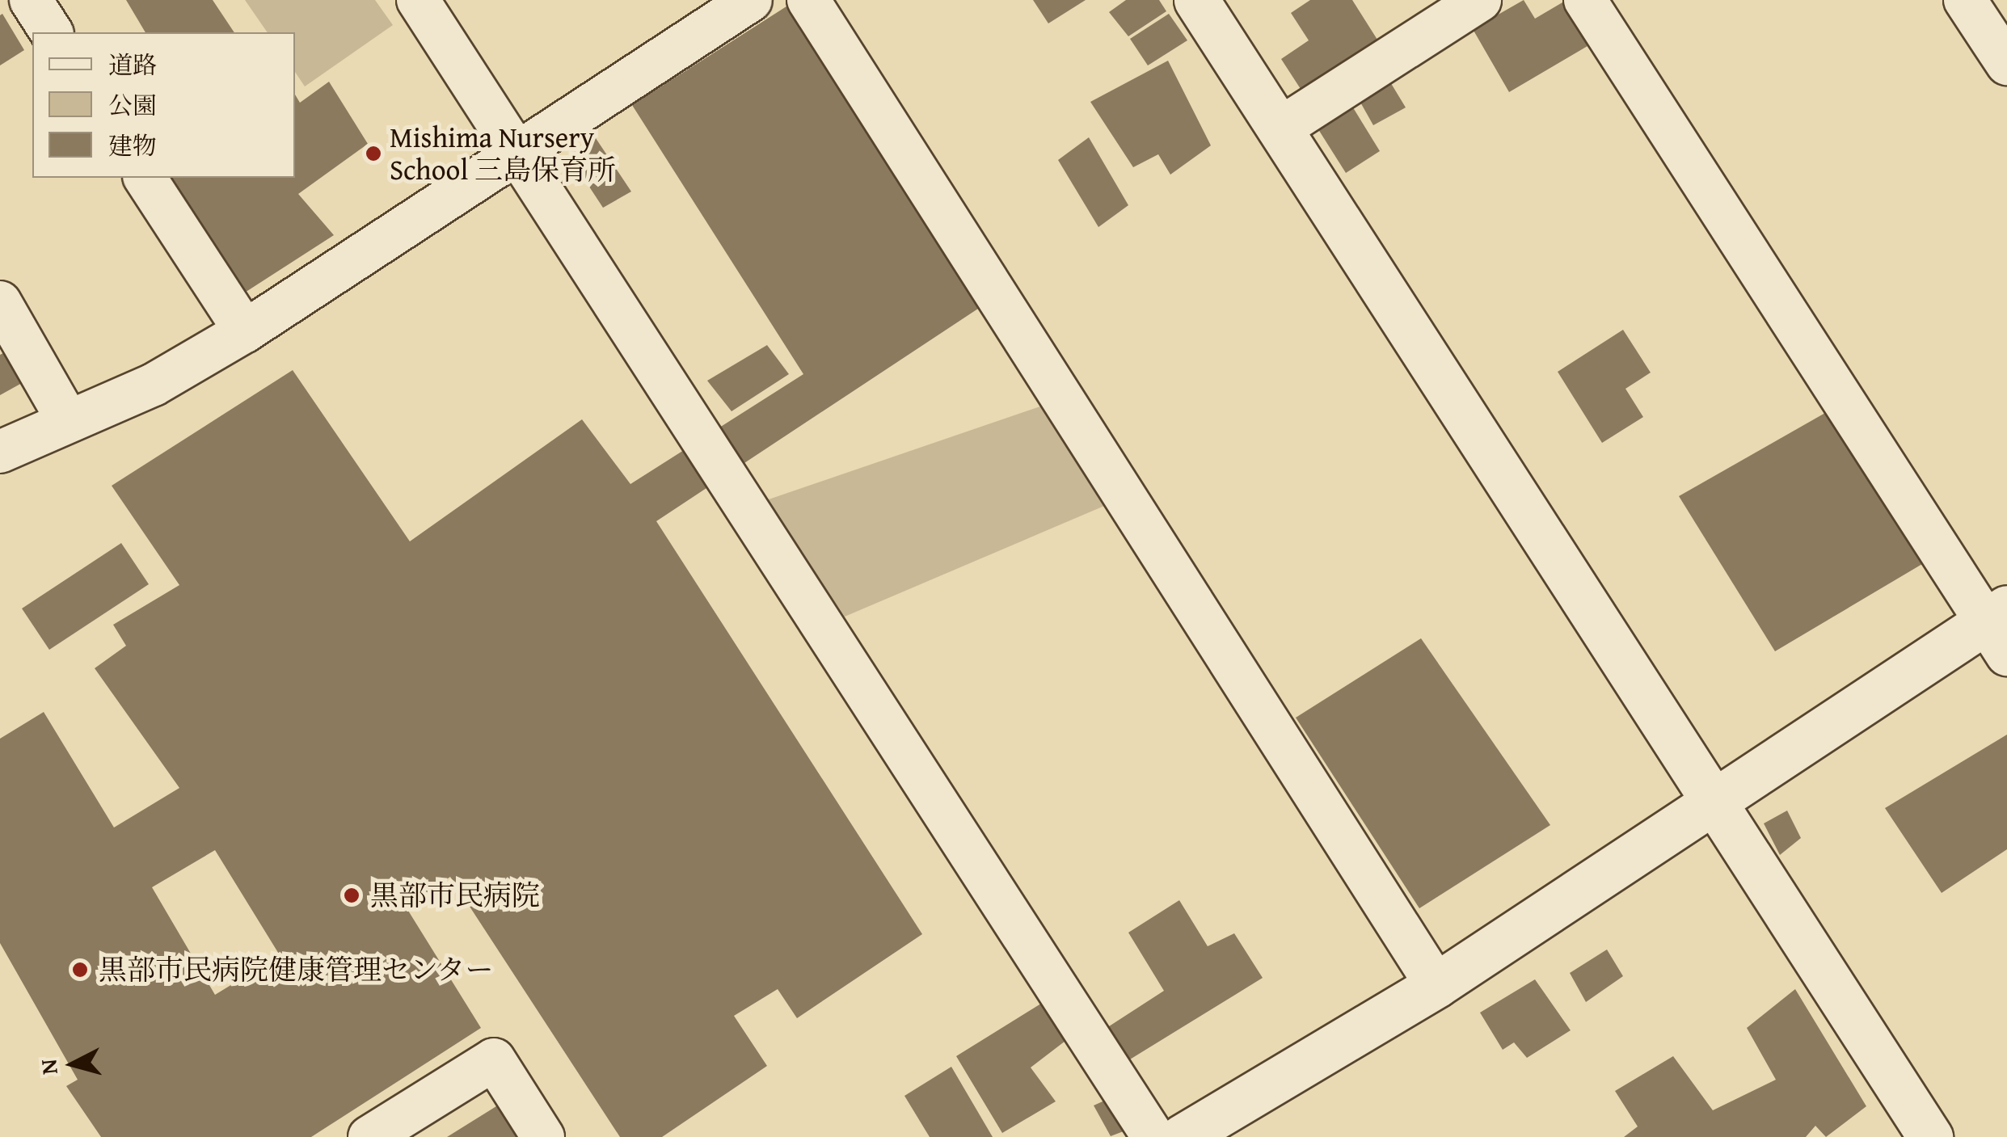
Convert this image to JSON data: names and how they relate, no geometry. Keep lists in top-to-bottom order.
{
  "places": ["Mishima Nursery School 三島保育所", "黒部市民病院", "黒部市民病院健康管理センター"],
  "legend": ["道路", "公園", "建物"],
  "north": "left"
}
